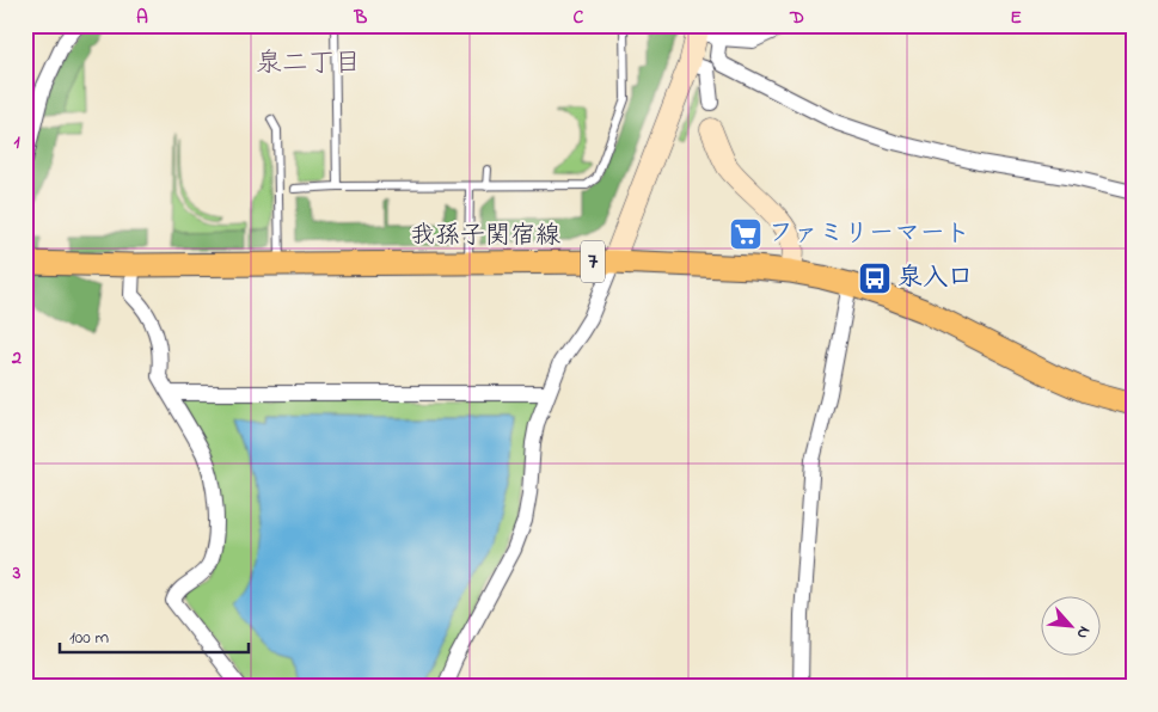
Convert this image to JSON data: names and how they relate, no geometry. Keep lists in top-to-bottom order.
{
  "streets": {
    "main road": ["我孫子関宿線", "7"]
  },
  "districts": ["泉二丁目"],
  "places": {
    "supermarket": ["ファミリーマート"],
    "bus stop": ["泉入口"]
  },
  "scale_bar": "100 m",
  "north": "bottom right",
  "grid": {
    "columns": [
      "A",
      "B",
      "C",
      "D",
      "E"
    ],
    "rows": ["1", "2", "3"]
  }
}
